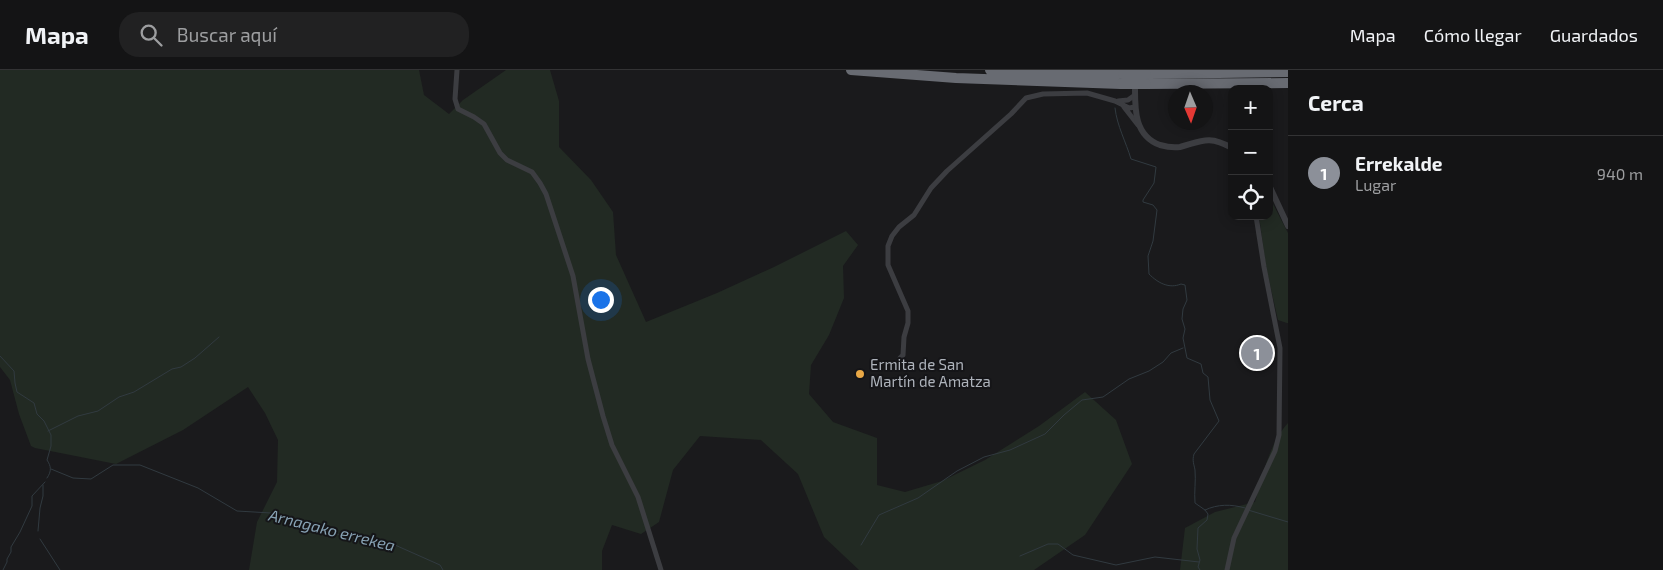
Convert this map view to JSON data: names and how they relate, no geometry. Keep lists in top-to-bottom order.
{
  "water": ["Arnagako errekea"],
  "places": ["Ermita de San Martín de Amatza"],
  "north": "bottom",
  "page": {
    "header": "Mapa",
    "search": "Buscar aquí",
    "nav": ["Mapa", "Cómo llegar", "Guardados"],
    "heading": "Cerca",
    "map_buttons": ["+", "−"],
    "list": [
      {
        "mark": "1",
        "name": "Errekalde",
        "note": "Lugar",
        "value": "940 m"
      }
    ],
    "pins": "1"
  }
}
